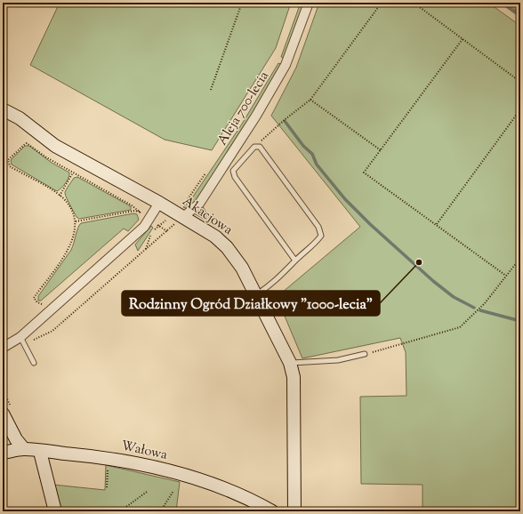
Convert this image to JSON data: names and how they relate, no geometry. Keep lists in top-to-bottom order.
{
  "streets": {
    "street": ["Aleja 700-lecia", "Akacjowa", "Wałowa"]
  },
  "crossings": [
    ["Aleja 700-lecia", "Akacjowa"]
  ],
  "places": ["Rodzinny Ogród Działkowy \"1000-lecia\""]
}
